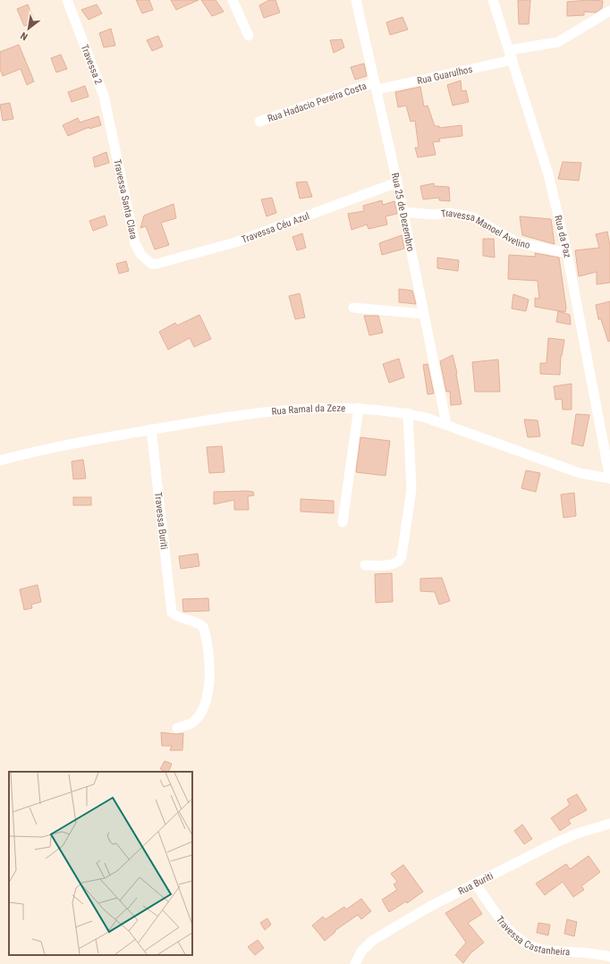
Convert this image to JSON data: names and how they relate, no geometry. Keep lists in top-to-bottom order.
{
  "streets": {
    "street": [
      "Travessa 2",
      "Rua Guarulhos",
      "Rua Hadacio Pereira Costa",
      "Travessa Santa Clara",
      "Rua 25 de Dezembro",
      "Travessa Céu Azul",
      "Travessa Manoel Avelino",
      "Rua da Paz",
      "Rua Ramal da Zeze",
      "Travessa Buriti",
      "Rua Buriti",
      "Travessa Castanheira"
    ]
  },
  "crossings": [
    ["Travessa 2", "Travessa Santa Clara"],
    ["Rua Guarulhos", "Rua Hadacio Pereira Costa"],
    ["Rua Guarulhos", "Rua 25 de Dezembro"],
    ["Rua Guarulhos", "Rua da Paz"],
    ["Rua Hadacio Pereira Costa", "Rua 25 de Dezembro"],
    ["Travessa Santa Clara", "Travessa Céu Azul"],
    ["Rua 25 de Dezembro", "Travessa Céu Azul"],
    ["Rua 25 de Dezembro", "Travessa Manoel Avelino"],
    ["Rua 25 de Dezembro", "Rua Ramal da Zeze"],
    ["Travessa Manoel Avelino", "Rua da Paz"],
    ["Rua da Paz", "Rua Ramal da Zeze"],
    ["Rua Ramal da Zeze", "Travessa Buriti"],
    ["Rua Buriti", "Travessa Castanheira"]
  ],
  "north": "bottom left"
}
